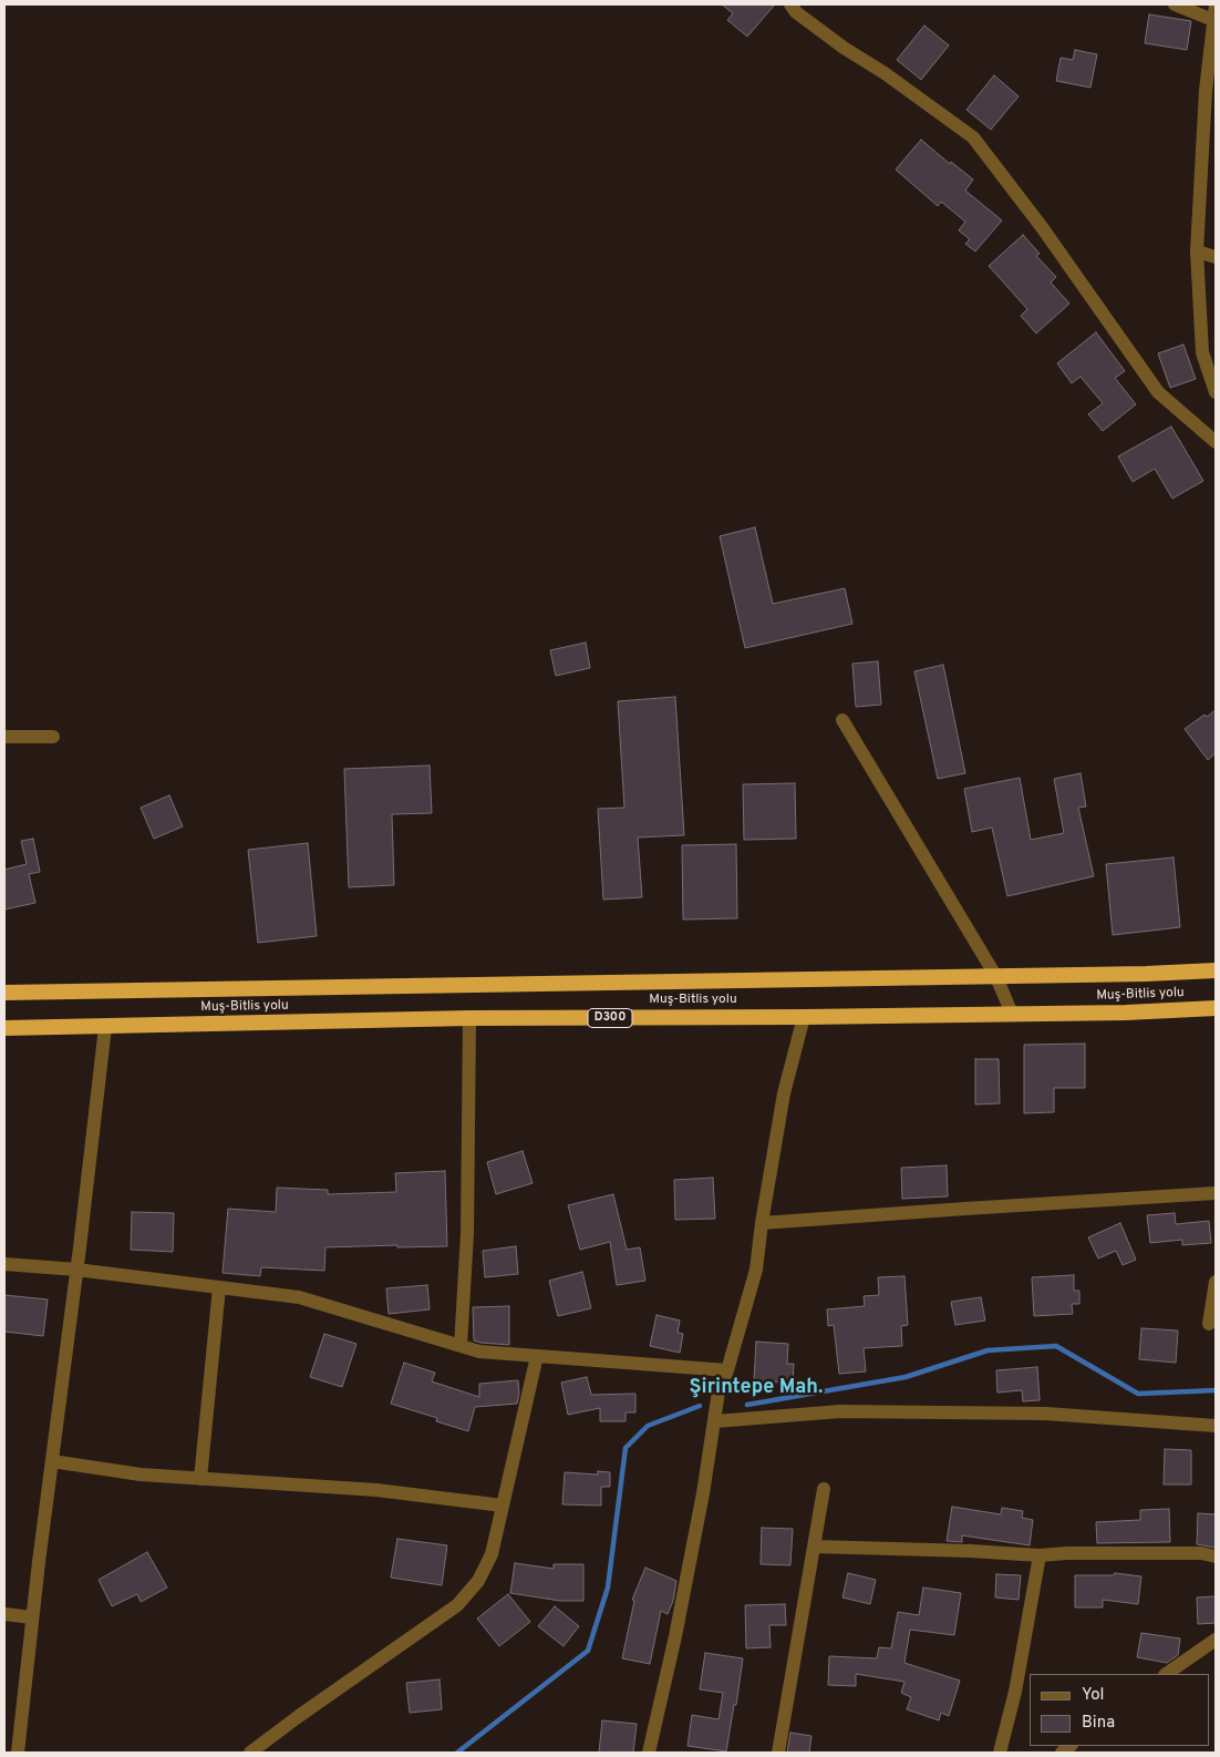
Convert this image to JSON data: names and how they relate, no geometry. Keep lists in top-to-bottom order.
{
  "streets": {
    "highway": ["Muş-Bitlis yolu", "D300"]
  },
  "districts": ["Şirintepe Mah."],
  "legend": ["Yol", "Bina"]
}
